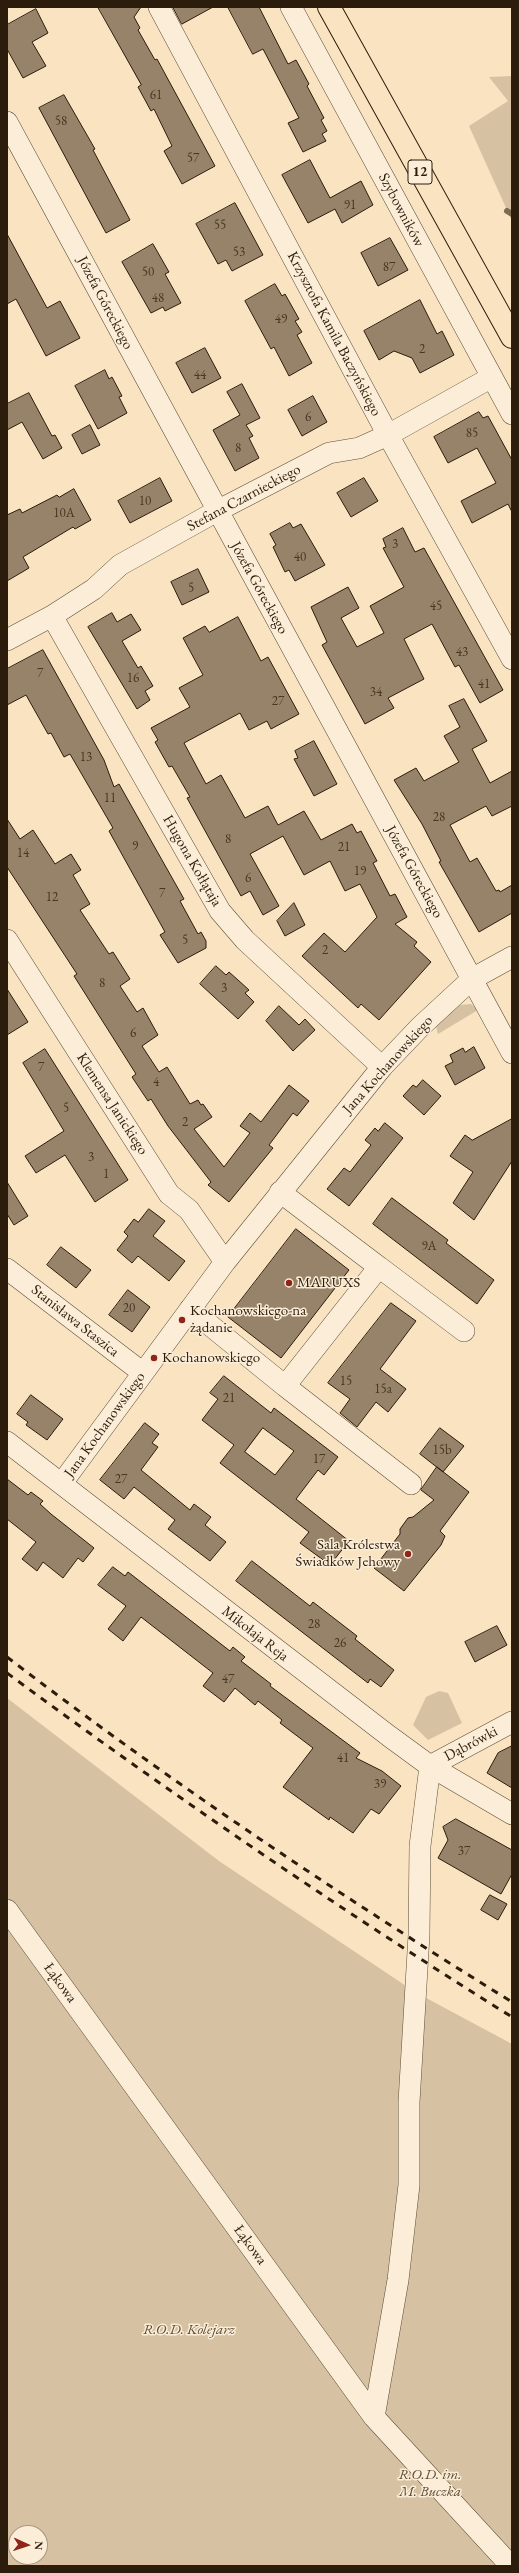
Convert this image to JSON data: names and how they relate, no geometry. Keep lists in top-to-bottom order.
{
  "streets": {
    "main road": ["12"],
    "street": [
      "Szybowników",
      "Józefa Góreckiego",
      "Krzysztofa Kamila Baczyńskiego",
      "Stefana Czarnieckiego",
      "Hugona Kołłątaja",
      "Jana Kochanowskiego",
      "Klemensa Janickiego",
      "Stanisława Staszica",
      "Mikołaja Reja",
      "Dąbrówki",
      "Łąkowa"
    ]
  },
  "crossings": [
    ["Szybowników", "Stefana Czarnieckiego"],
    ["Józefa Góreckiego", "Stefana Czarnieckiego"],
    ["Józefa Góreckiego", "Jana Kochanowskiego"],
    ["Krzysztofa Kamila Baczyńskiego", "Stefana Czarnieckiego"],
    ["Stefana Czarnieckiego", "Hugona Kołłątaja"],
    ["Hugona Kołłątaja", "Jana Kochanowskiego"],
    ["Jana Kochanowskiego", "Klemensa Janickiego"],
    ["Jana Kochanowskiego", "Stanisława Staszica"],
    ["Jana Kochanowskiego", "Mikołaja Reja"],
    ["Mikołaja Reja", "Dąbrówki"]
  ],
  "parks": ["R.O.D. Kolejarz", "R.O.D. im. M. Buczka"],
  "places": [
    "MARUXS",
    "Kochanowskiego-na żądanie",
    "Kochanowskiego",
    "Sala Królestwa Świadków Jehowy"
  ],
  "house_numbers": [
    "61",
    "58",
    "57",
    "91",
    "55",
    "53",
    "87",
    "50",
    "48",
    "49",
    "2",
    "44",
    "6",
    "85",
    "8",
    "10",
    "10A",
    "3",
    "40",
    "5",
    "45",
    "43",
    "7",
    "16",
    "41",
    "34",
    "27",
    "13",
    "11",
    "28",
    "8",
    "9",
    "21",
    "14",
    "19",
    "6",
    "7",
    "12",
    "5",
    "2",
    "8",
    "3",
    "6",
    "7",
    "4",
    "5",
    "2",
    "3",
    "1",
    "9A",
    "20",
    "15",
    "15a",
    "21",
    "15b",
    "17",
    "27",
    "28",
    "26",
    "47",
    "41",
    "39",
    "37"
  ],
  "north": "right"
}
